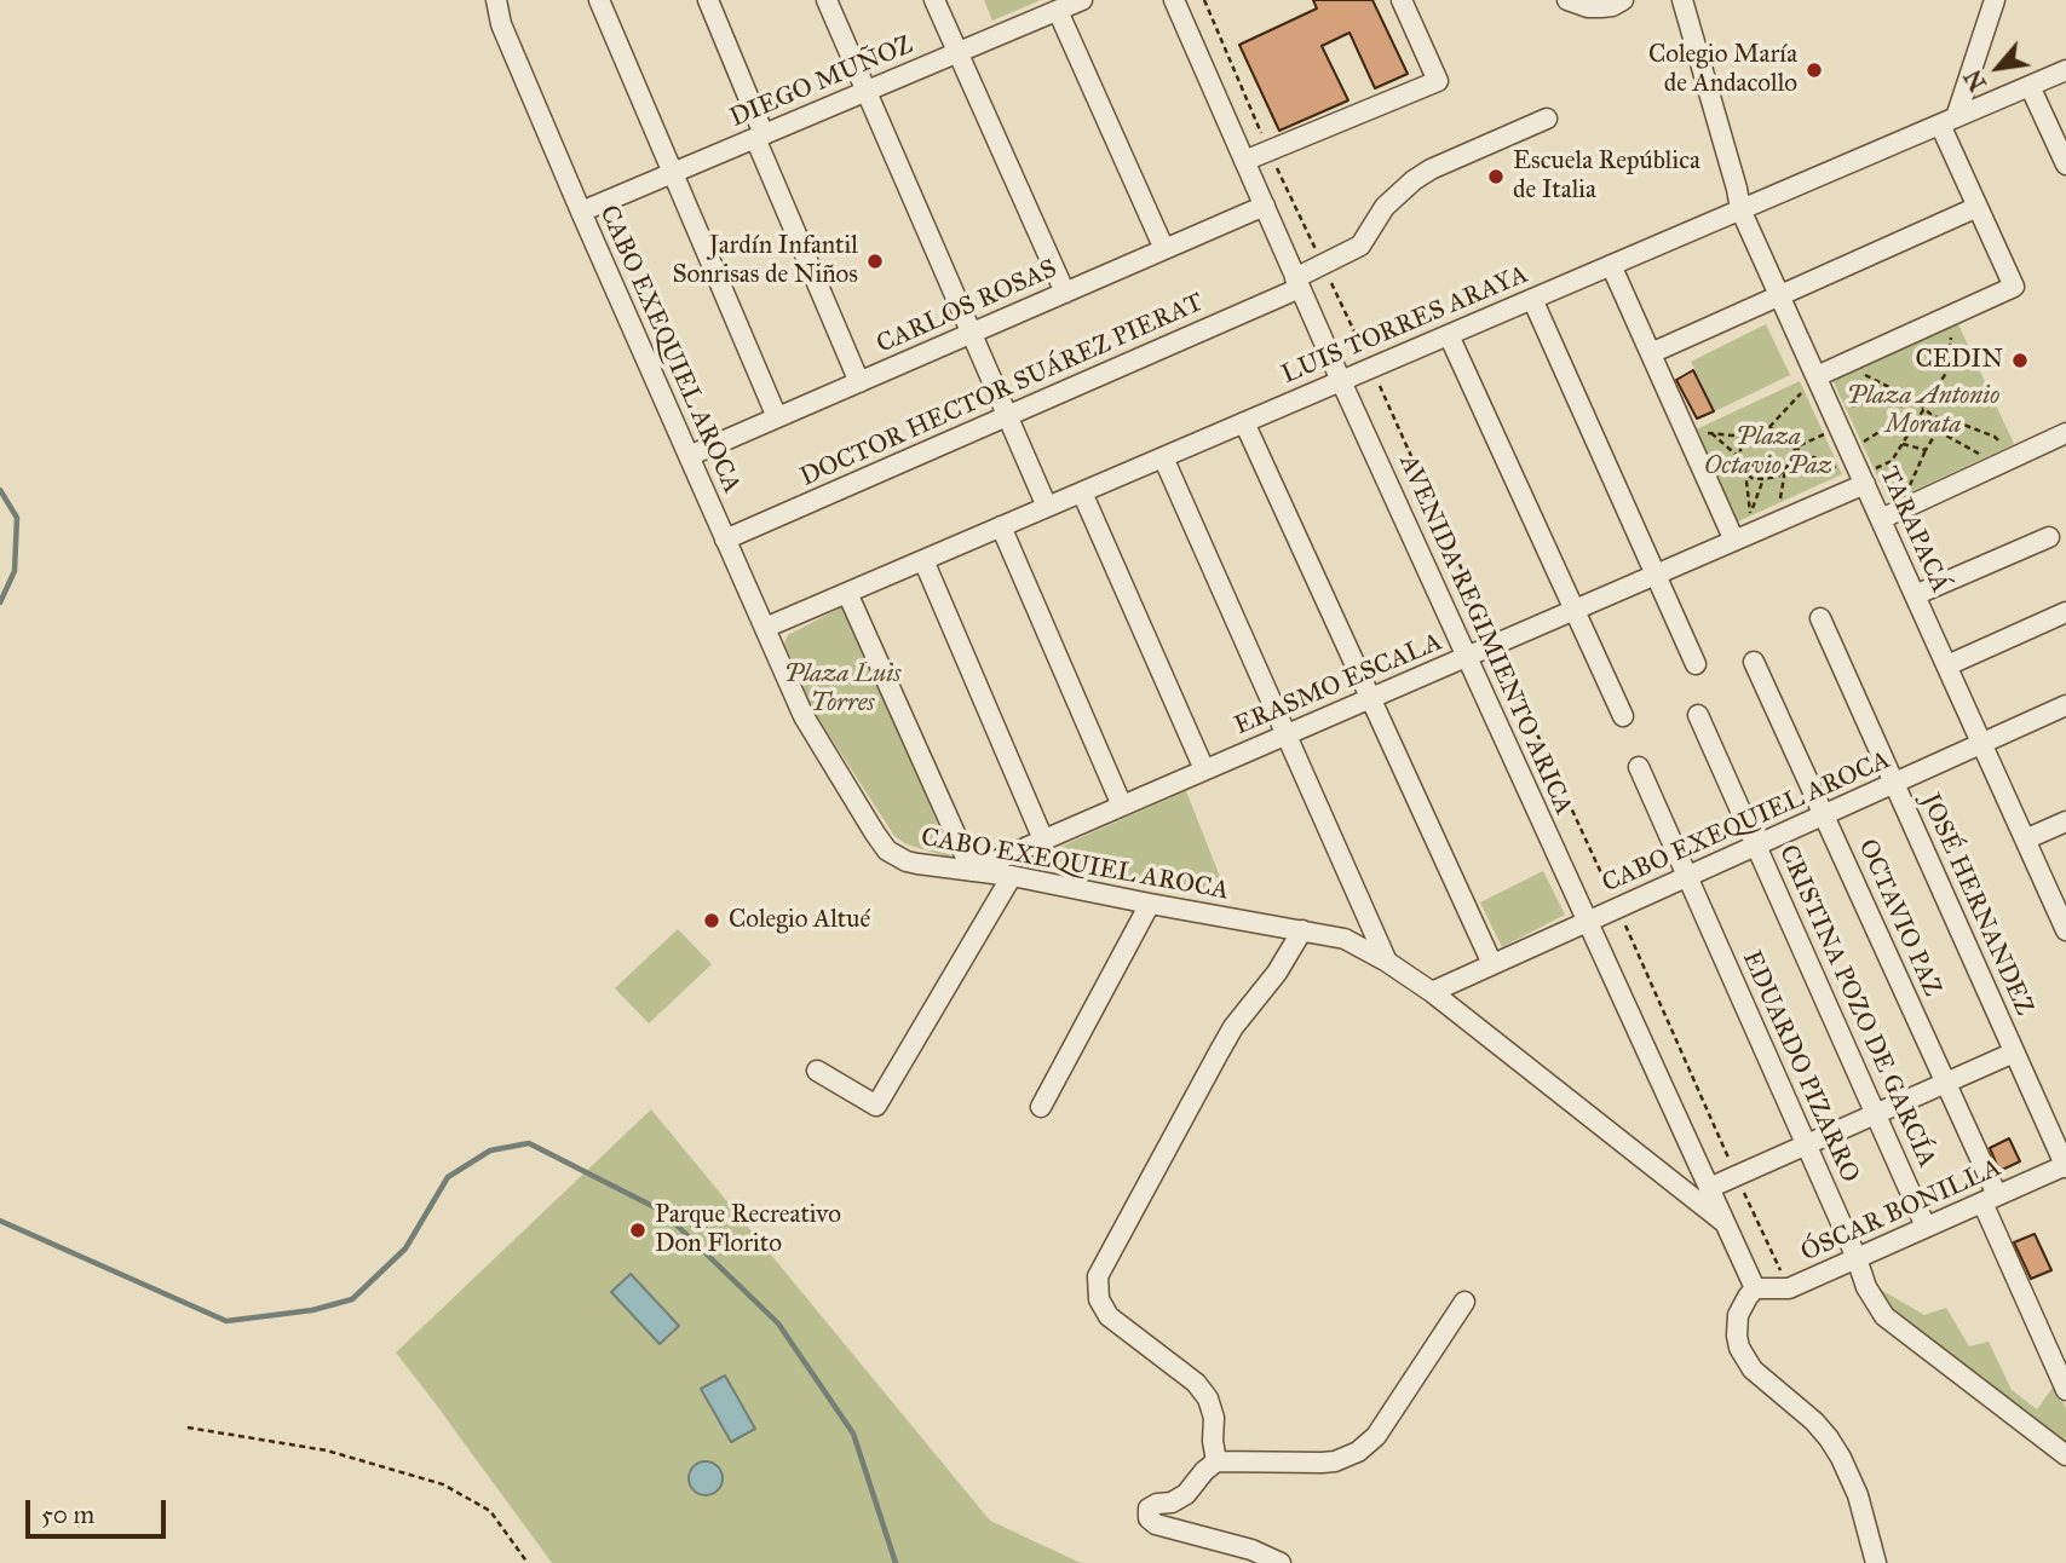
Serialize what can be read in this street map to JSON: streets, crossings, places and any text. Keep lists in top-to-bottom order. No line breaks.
{"streets":{"street":["DIEGO MUÑOZ","CARLOS ROSAS","LUIS TORRES ARAYA","CABO EXEQUIEL AROCA","DOCTOR HECTOR SUÁREZ PIERAT","TARAPACÁ","AVENIDA REGIMIENTO ARICA","ERASMO ESCALA","JOSÉ HERNANDEZ","OCTAVIO PAZ","CRISTINA POZO DE GARCÍA","EDUARDO PIZARRO","ÓSCAR BONILLA"]},"crossings":[["DIEGO MUÑOZ","CABO EXEQUIEL AROCA"],["CARLOS ROSAS","CABO EXEQUIEL AROCA"],["CARLOS ROSAS","AVENIDA REGIMIENTO ARICA"],["LUIS TORRES ARAYA","CABO EXEQUIEL AROCA"],["LUIS TORRES ARAYA","TARAPACÁ"],["LUIS TORRES ARAYA","AVENIDA REGIMIENTO ARICA"],["CABO EXEQUIEL AROCA","DOCTOR HECTOR SUÁREZ PIERAT"],["CABO EXEQUIEL AROCA","TARAPACÁ"],["CABO EXEQUIEL AROCA","AVENIDA REGIMIENTO ARICA"],["CABO EXEQUIEL AROCA","ERASMO ESCALA"],["CABO EXEQUIEL AROCA","JOSÉ HERNANDEZ"],["CABO EXEQUIEL AROCA","OCTAVIO PAZ"],["CABO EXEQUIEL AROCA","CRISTINA POZO DE GARCÍA"],["CABO EXEQUIEL AROCA","EDUARDO PIZARRO"],["DOCTOR HECTOR SUÁREZ PIERAT","AVENIDA REGIMIENTO ARICA"],["TARAPACÁ","ERASMO ESCALA"],["AVENIDA REGIMIENTO ARICA","ERASMO ESCALA"],["AVENIDA REGIMIENTO ARICA","ÓSCAR BONILLA"],["JOSÉ HERNANDEZ","ÓSCAR BONILLA"],["OCTAVIO PAZ","ÓSCAR BONILLA"],["CRISTINA POZO DE GARCÍA","ÓSCAR BONILLA"],["EDUARDO PIZARRO","ÓSCAR BONILLA"]],"parks":["Plaza Antonio Morata","Plaza Octavio Paz","Plaza Luis Torres"],"places":["Colegio María de Andacollo","Escuela República de Italia","Jardín Infantil Sonrisas de Niños","CEDIN","Colegio Altué","Parque Recreativo Don Florito"],"scale_bar":"50 m","north":"bottom left"}
